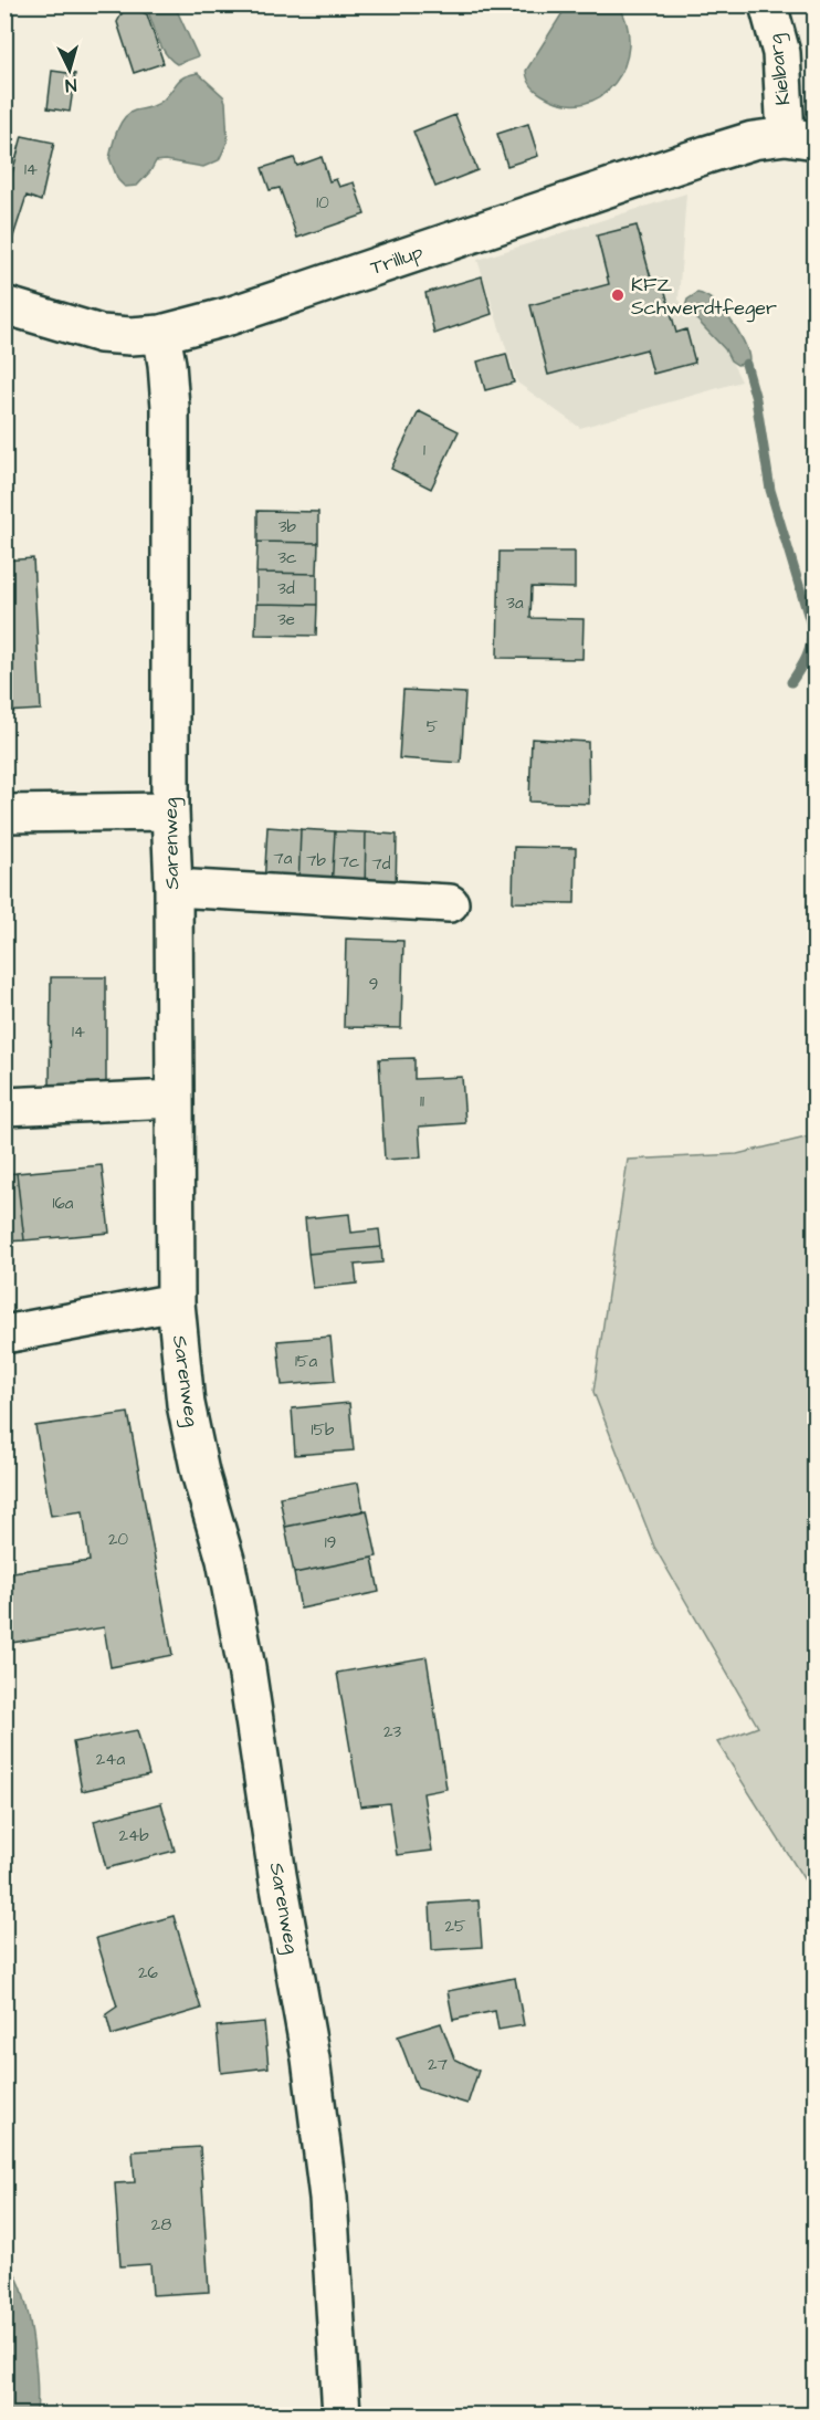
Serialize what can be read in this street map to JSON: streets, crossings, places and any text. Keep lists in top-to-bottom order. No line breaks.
{"streets":{"street":["Kielbarg","Trillup","Sarenweg"]},"crossings":[["Kielbarg","Trillup"],["Trillup","Sarenweg"]],"places":["KFZ Schwerdtfeger"],"house_numbers":["14","10","1","3b","3c","3d","3a","3e","5","7a","7b","7c","7d","9","14","11","16a","15a","15b","20","19","23","24a","24b","25","26","27","28"],"north":"bottom"}
